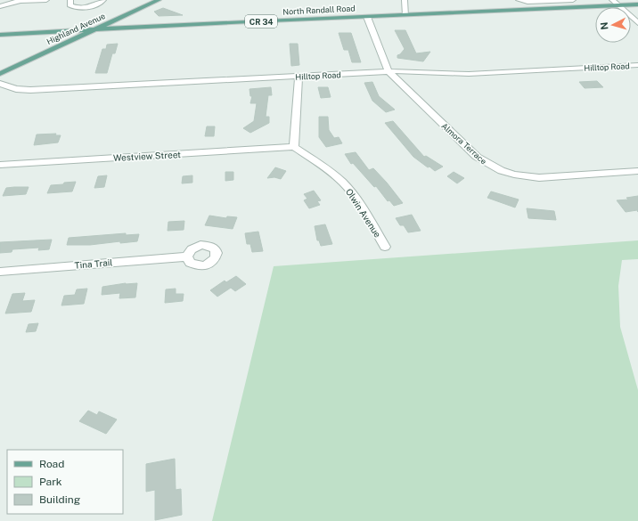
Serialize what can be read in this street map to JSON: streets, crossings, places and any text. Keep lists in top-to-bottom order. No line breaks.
{"streets":{"main road":["North Randall Road","CR 34","Highland Avenue"],"street":["Hilltop Road","Almora Terrace","Westview Street","Olwin Avenue","Tina Trail"]},"crossings":[["North Randall Road","Highland Avenue"],["North Randall Road","Almora Terrace"],["Hilltop Road","Almora Terrace"],["Westview Street","Olwin Avenue"]],"legend":["Road","Park","Building"],"north":"left"}
